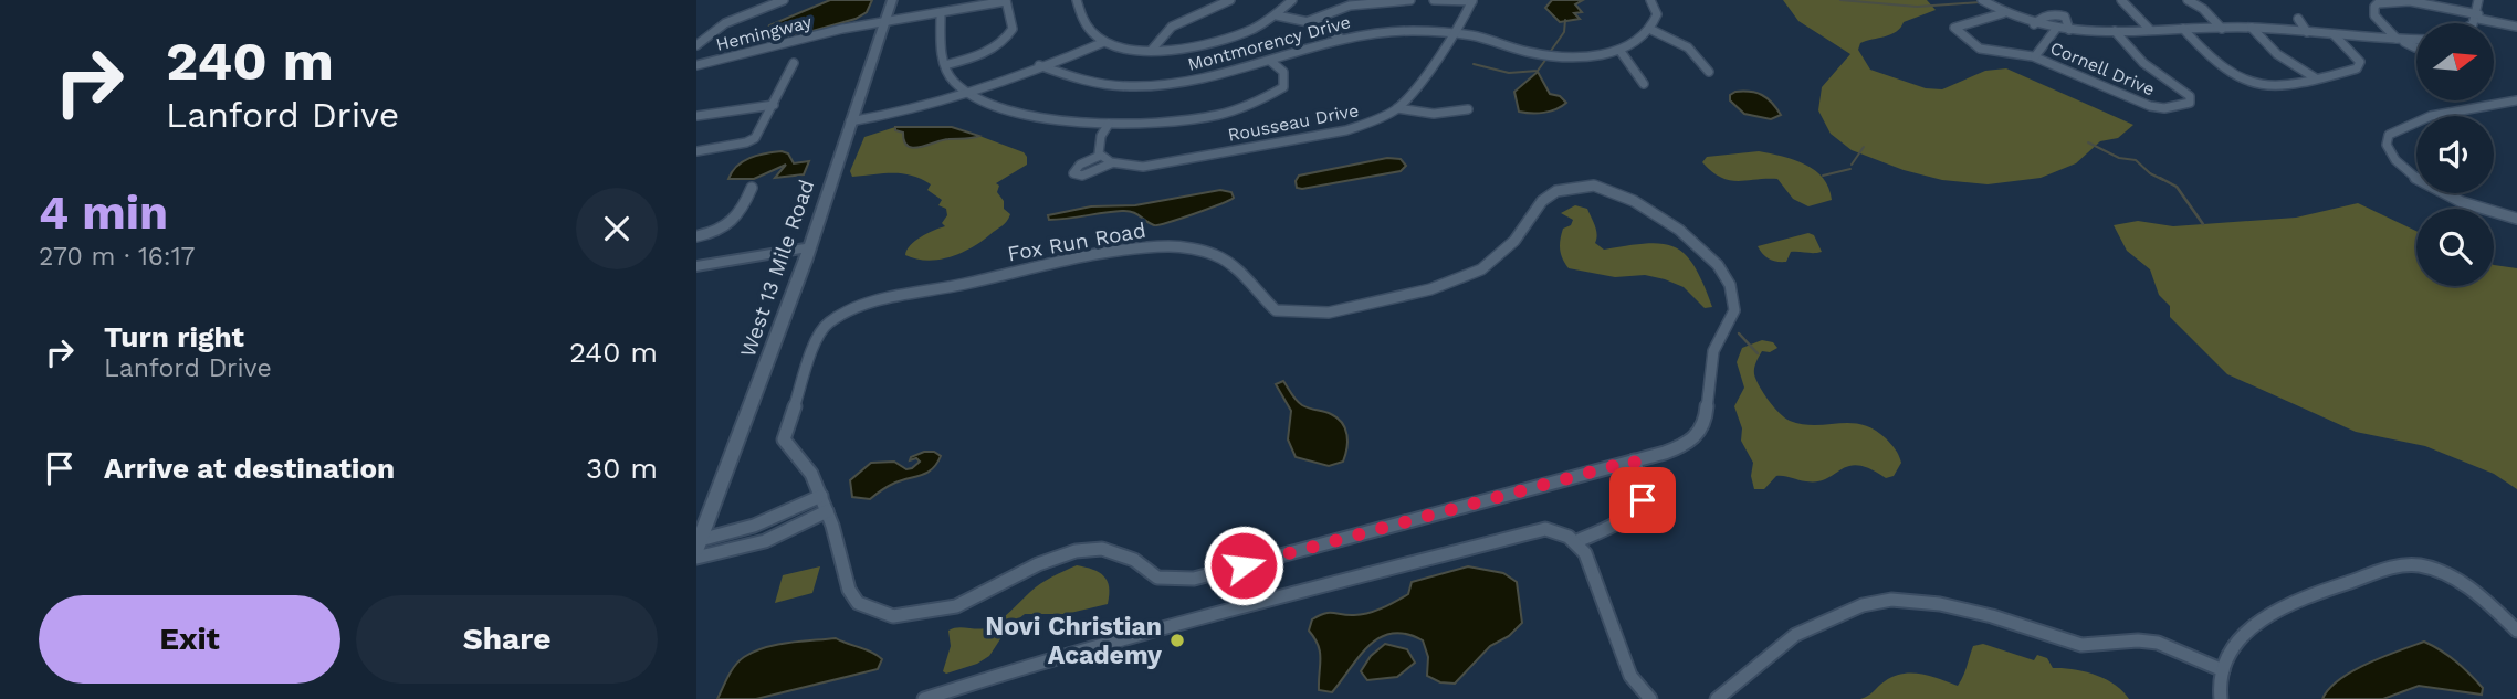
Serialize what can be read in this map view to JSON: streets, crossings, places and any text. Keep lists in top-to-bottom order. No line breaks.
{"streets":{"street":["Hemingway","Montmorency Drive","Cornell Drive","Rousseau Drive","Fox Run Road","West 13 Mile Road"]},"crossings":[["Hemingway","West 13 Mile Road"],["Montmorency Drive","Rousseau Drive"]],"places":["Novi Christian Academy"],"north":"right","page":{"turn":["240 m","Lanford Drive"],"heading":["4 min","270 m · 16:17"],"list":[{"name":"Turn right","note":"Lanford Drive","value":"240 m"},{"name":"Arrive at destination","value":"30 m"}],"buttons":["Exit","Share"]}}
